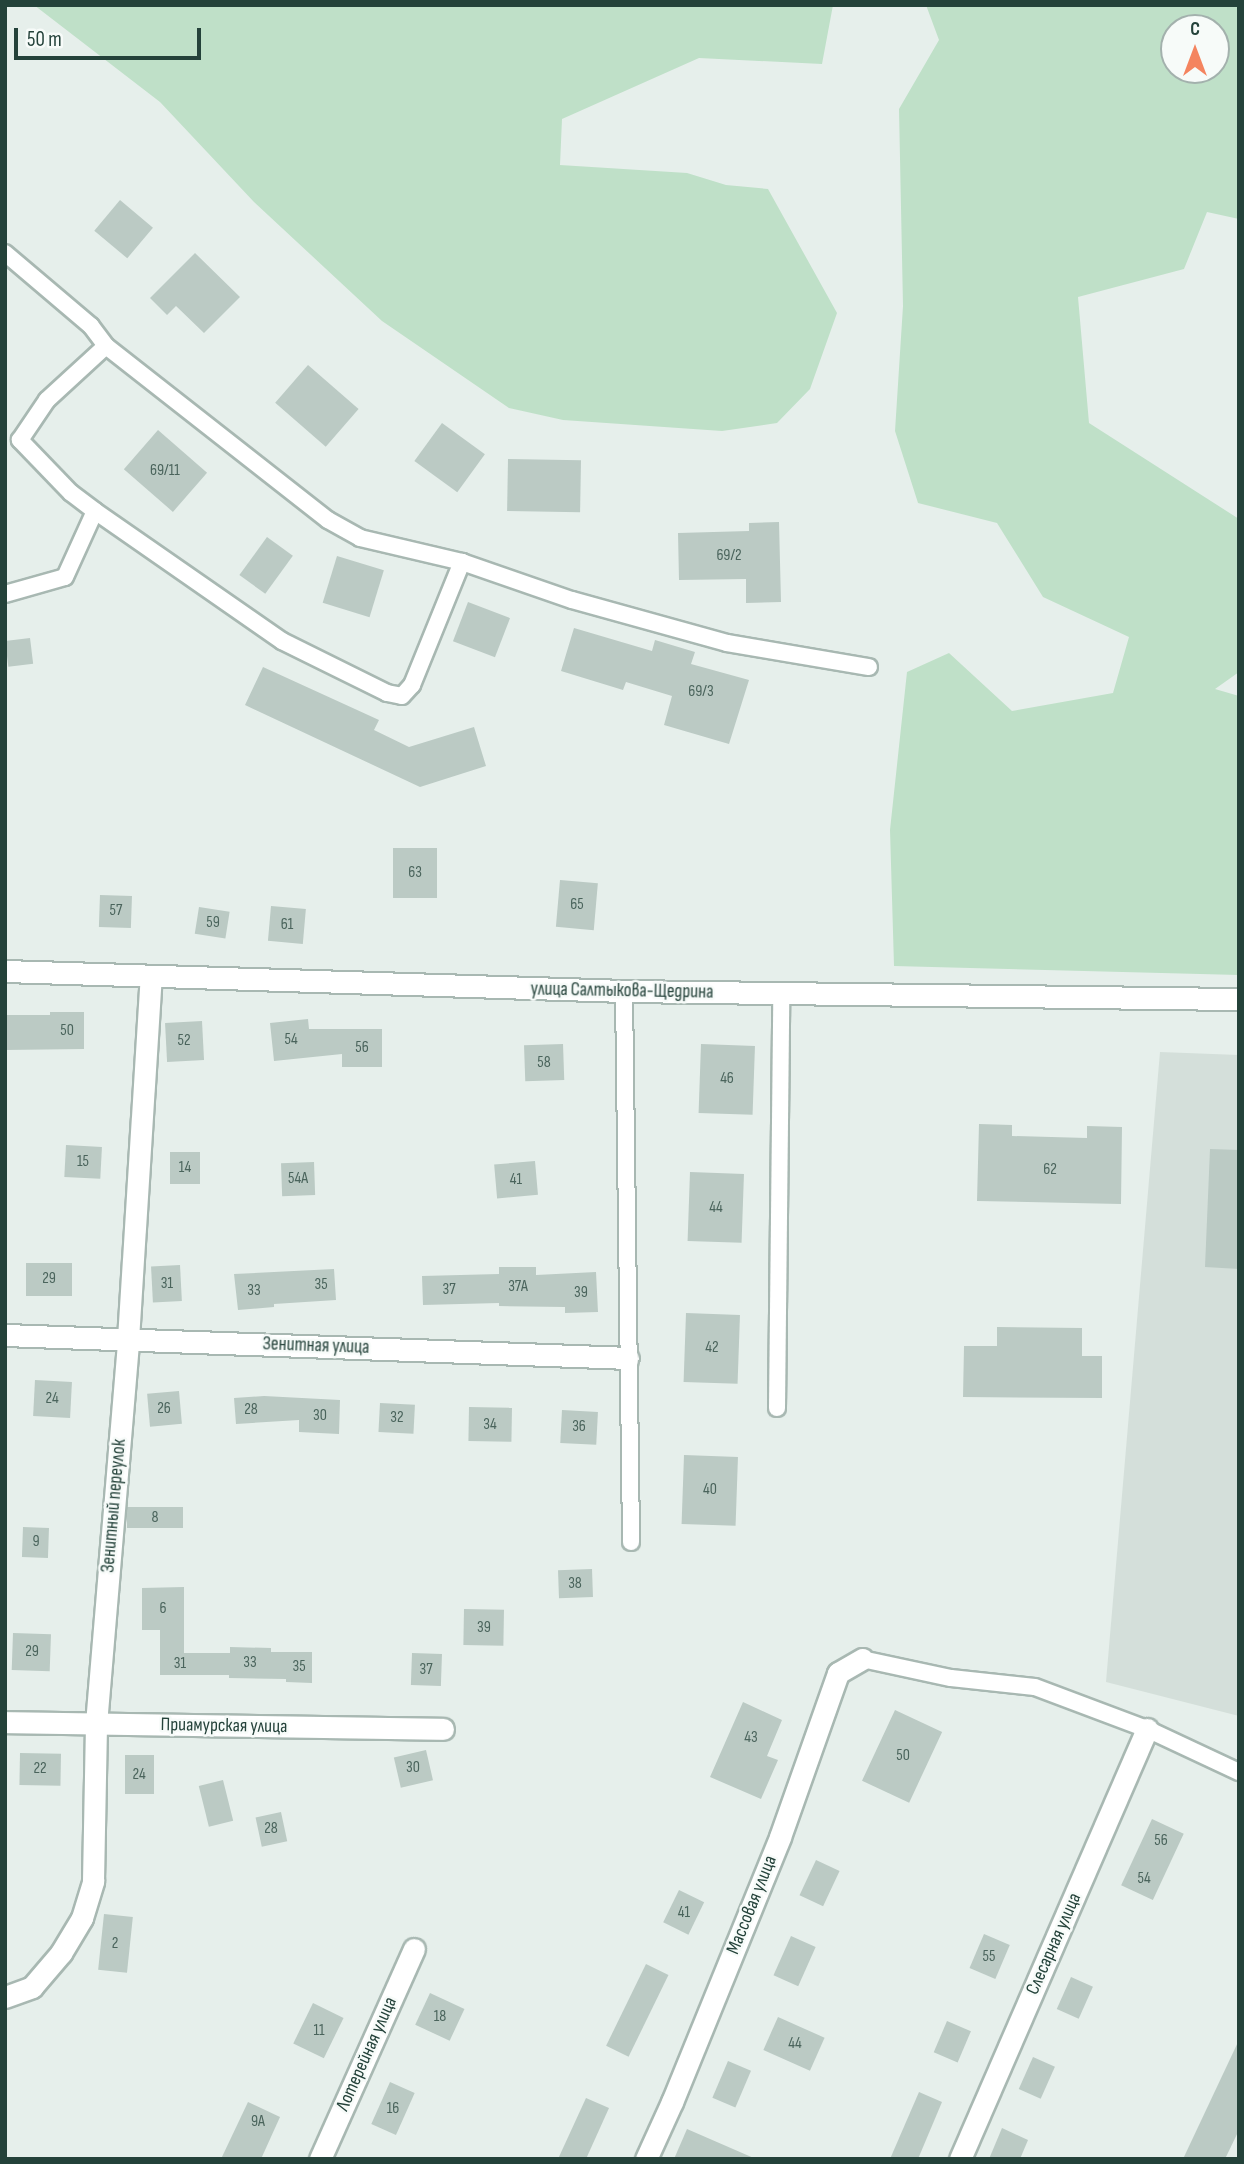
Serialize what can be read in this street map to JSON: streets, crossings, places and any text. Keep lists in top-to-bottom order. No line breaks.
{"streets":{"street":["улица Салтыкова-Щедрина","Зенитная улица","Зенитный переулок","Приамурская улица","Массовая улица","Слесарная улица","Лотерейная улица"]},"crossings":[["улица Салтыкова-Щедрина","Зенитный переулок"],["Зенитная улица","Зенитный переулок"],["Зенитный переулок","Приамурская улица"]],"house_numbers":["69/11","69/2","69/3","63","65","57","59","61","50","54","52","56","58","46","15","14","62","54А","41","44","29","31","35","37А","37","33","39","42","24","26","28","30","32","34","36","40","8","9","38","6","39","29","33","31","35","37","43","50","30","22","24","28","56","54","41","2","55","18","11","44","16","9А"],"scale_bar":"50 m","north":"top"}
